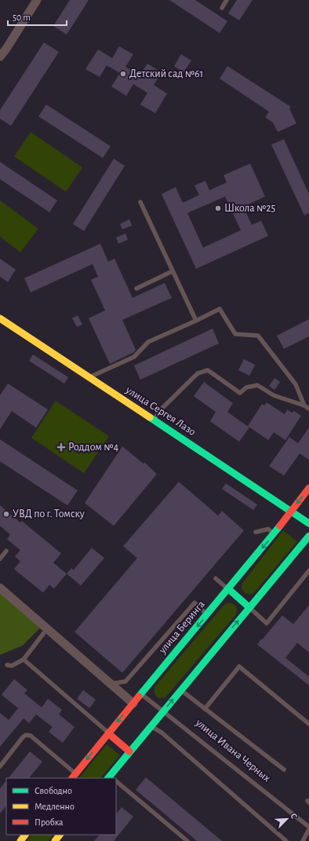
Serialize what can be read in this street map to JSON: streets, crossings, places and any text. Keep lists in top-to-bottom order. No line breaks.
{"streets":{"street":["улица Сергея Лазо","улица Беринга"],"lane":["улица Ивана Черных"]},"crossings":[["улица Сергея Лазо","улица Беринга"],["улица Беринга","улица Ивана Черных"]],"places":{"other":["Детский сад №61","Школа №25","УВД по г. Томску"],"health":["Роддом №4"]},"legend":["Свободно","Медленно","Пробка"],"scale_bar":"50 m","north":"top right"}
